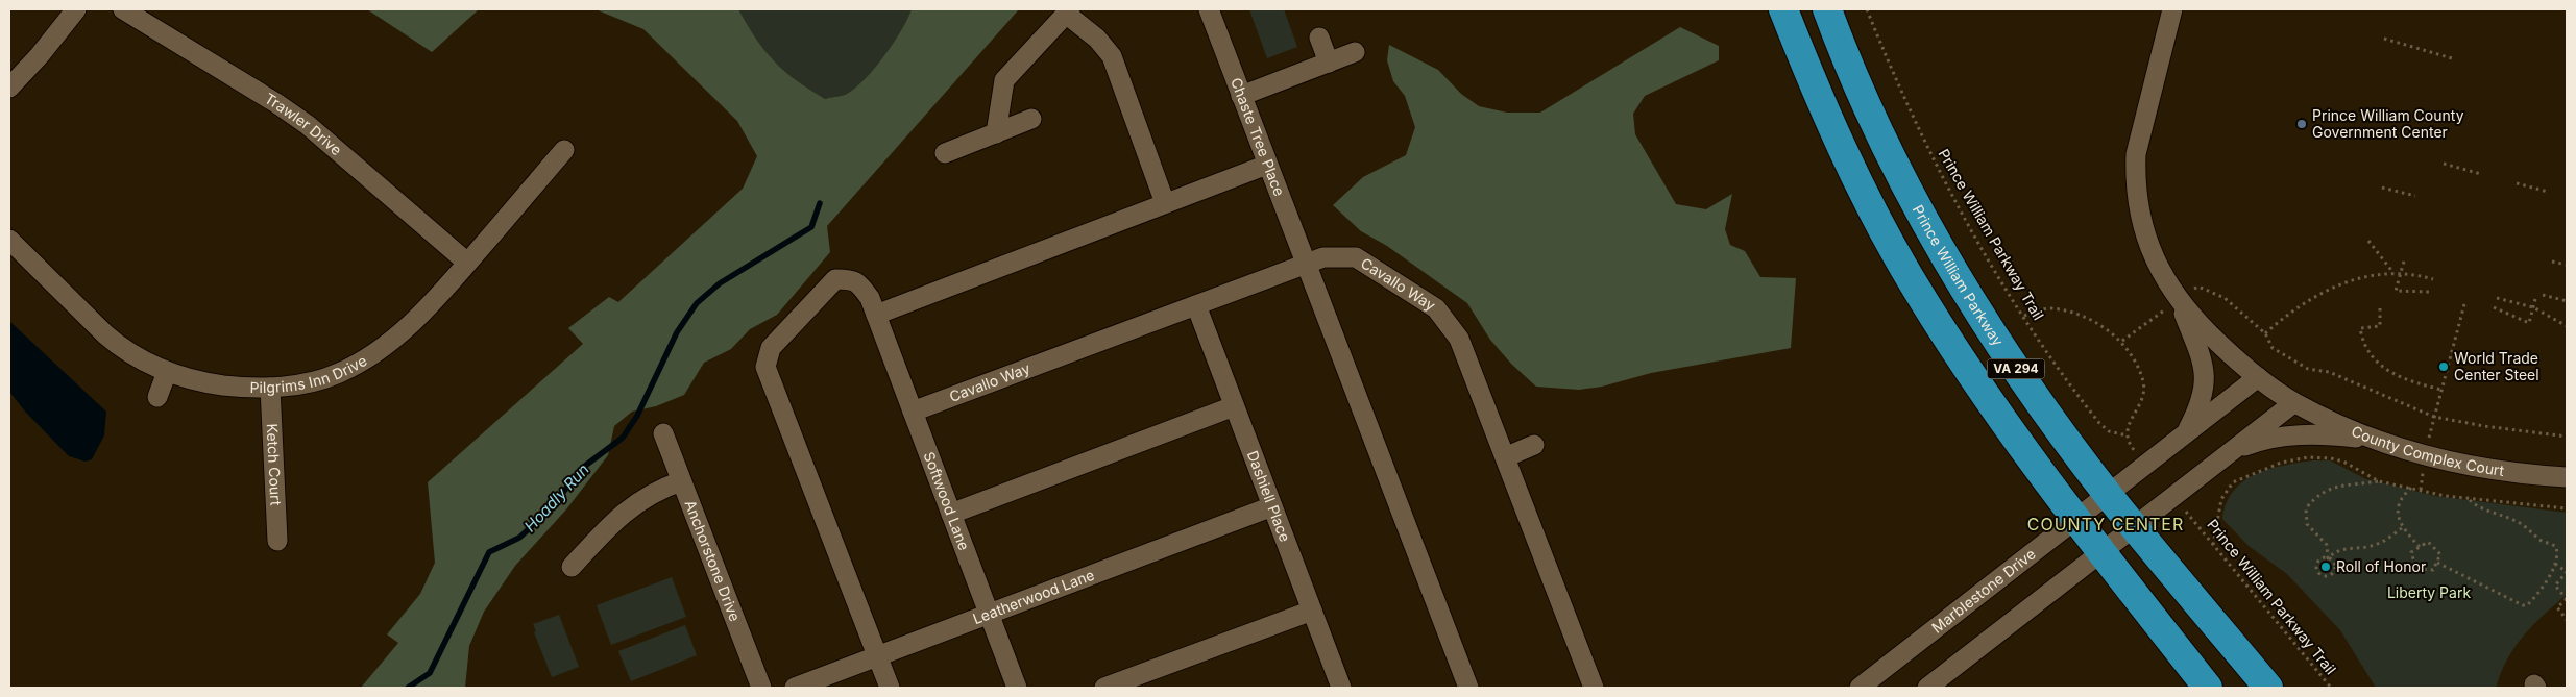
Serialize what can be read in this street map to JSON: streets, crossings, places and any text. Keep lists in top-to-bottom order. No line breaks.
{"streets":{"highway":["Prince William Parkway","VA 294"],"street":["Trawler Drive","Chaste Tree Place","Cavallo Way","Pilgrims Inn Drive","County Complex Court","Ketch Court","Dashiell Place","Softwood Lane","Anchorstone Drive","Marblestone Drive","Leatherwood Lane"],"path":["Prince William Parkway Trail"]},"crossings":[["Trawler Drive","Pilgrims Inn Drive"],["Chaste Tree Place","Cavallo Way"],["Prince William Parkway","Marblestone Drive"],["Cavallo Way","Dashiell Place"],["Cavallo Way","Softwood Lane"],["VA 294","Marblestone Drive"],["Pilgrims Inn Drive","Ketch Court"],["Dashiell Place","Leatherwood Lane"],["Softwood Lane","Leatherwood Lane"]],"districts":["COUNTY CENTER"],"water":["Hoadly Run"],"parks":["Liberty Park"],"places":["Prince William County Government Center","World Trade Center Steel","Roll of Honor"]}
